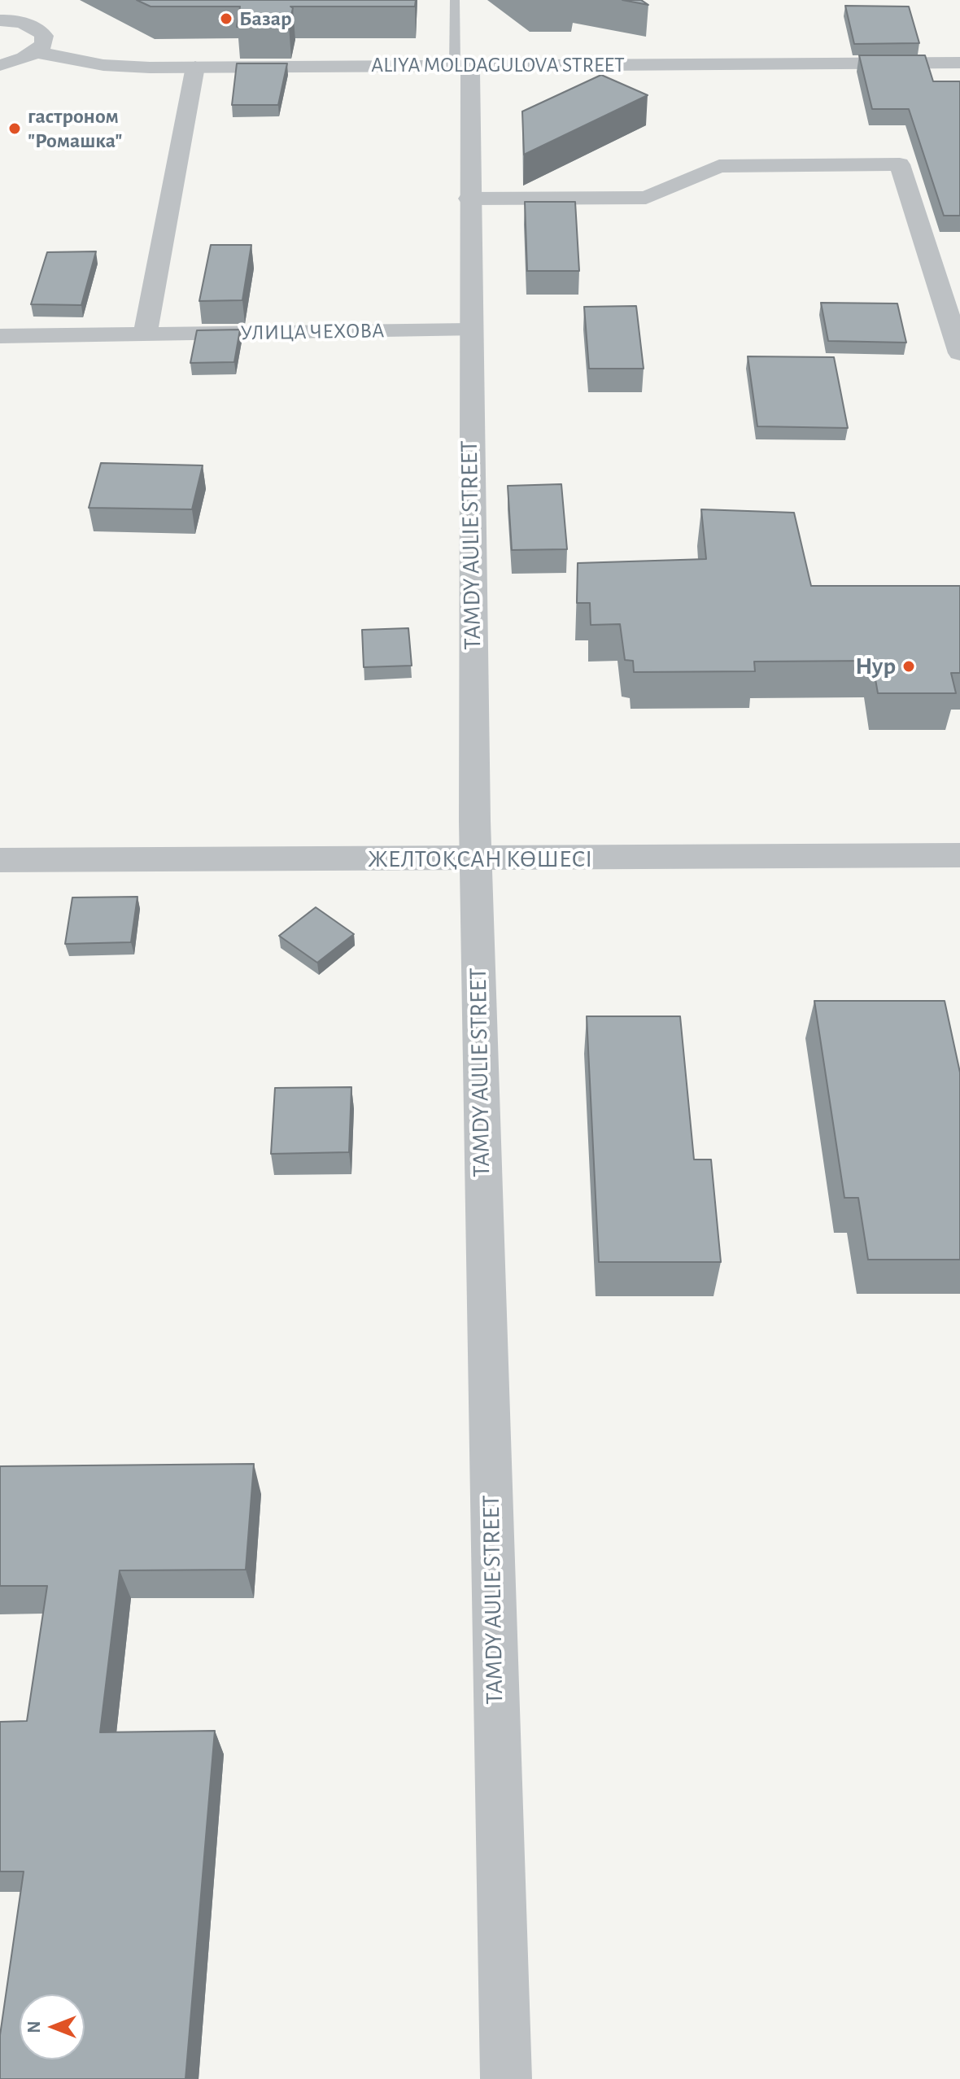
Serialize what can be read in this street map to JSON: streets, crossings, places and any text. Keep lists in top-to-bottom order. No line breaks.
{"streets":{"street":["ALIYA MOLDAGULOVA STREET","УЛИЦА ЧЕХОВА","TAMDY AULIE STREET","ЖЕЛТОҚСАН КӨШЕСІ"]},"crossings":[["ALIYA MOLDAGULOVA STREET","TAMDY AULIE STREET"],["УЛИЦА ЧЕХОВА","TAMDY AULIE STREET"],["TAMDY AULIE STREET","ЖЕЛТОҚСАН КӨШЕСІ"]],"places":["Базар","гастроном \"Ромашка\"","Нур"],"north":"left"}
